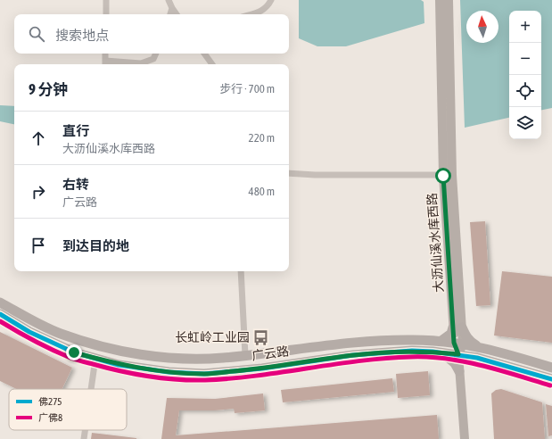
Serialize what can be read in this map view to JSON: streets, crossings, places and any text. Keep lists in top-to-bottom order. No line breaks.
{"streets":{"main road":["广云路"],"street":["大沥仙溪水库西路"]},"crossings":[["大沥仙溪水库西路","广云路"]],"places":{"bus stop":["长虹岭工业园"]},"lines":["transit line 佛275","transit line 广佛8"],"legend":["佛275","广佛8"],"north":"top","page":{"map_buttons":["+","−"],"search":"搜索地点","heading":["9 分钟","步行 · 700 m"],"list":[["直行","大沥仙溪水库西路","220 m"],["右转","广云路","480 m"],"到达目的地"]}}
